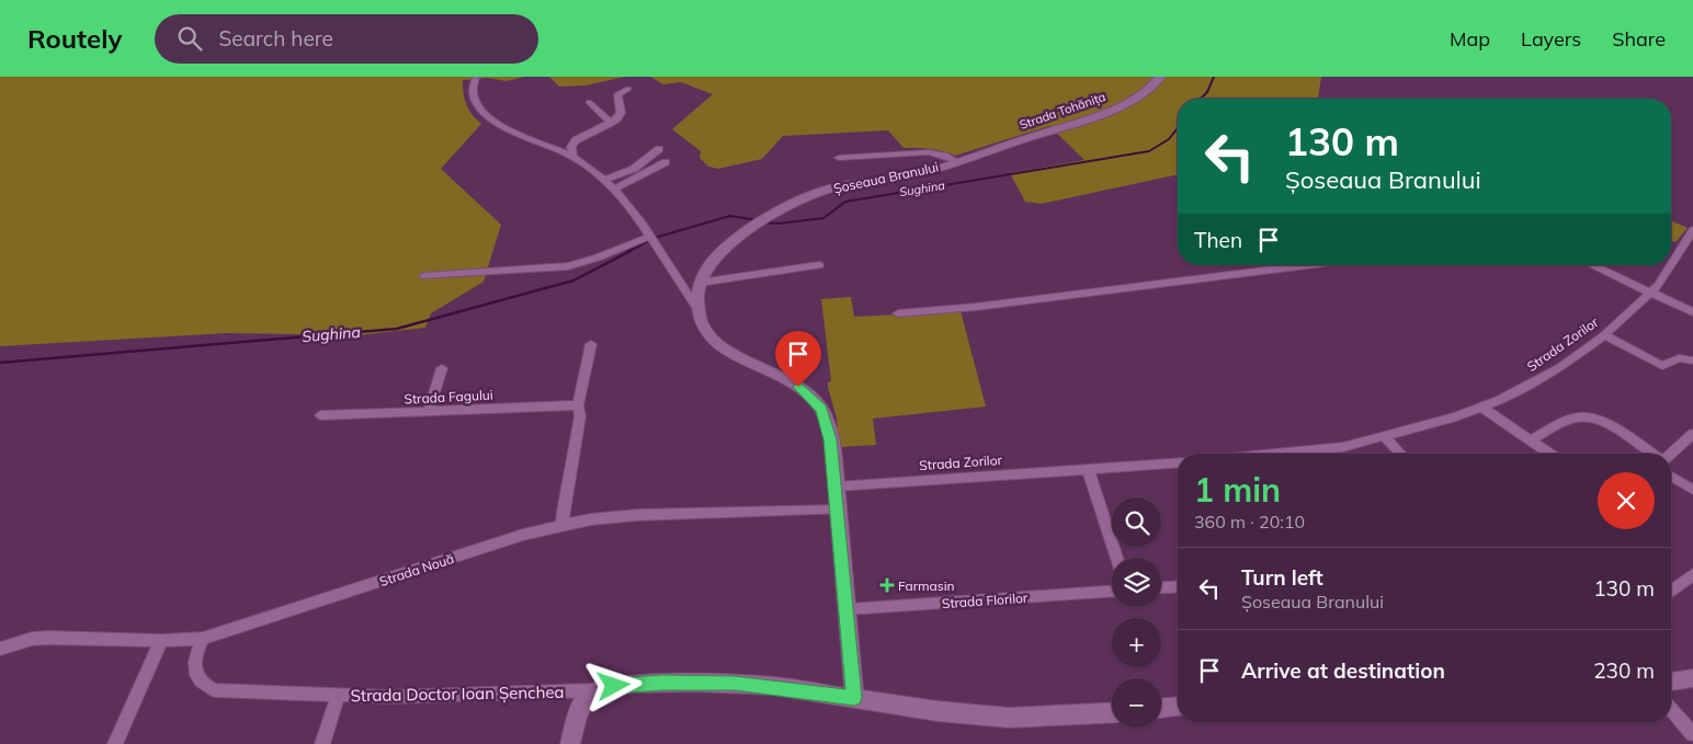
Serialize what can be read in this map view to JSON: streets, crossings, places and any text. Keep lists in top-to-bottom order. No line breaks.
{"streets":{"main road":["Strada Tohănița","Șoseaua Branului","Strada Doctor Ioan Șenchea"],"street":["Strada Zorilor","Strada Fagului","Strada Nouă","Strada Florilor"]},"crossings":[["Strada Tohănița","Șoseaua Branului"],["Șoseaua Branului","Strada Zorilor"],["Șoseaua Branului","Strada Nouă"],["Șoseaua Branului","Strada Florilor"],["Șoseaua Branului","Strada Doctor Ioan Șenchea"],["Strada Nouă","Strada Doctor Ioan Șenchea"]],"water":["Sughina"],"places":{"health":["Farmasin"]},"page":{"header":"Routely","search":"Search here","nav":["Map","Layers","Share"],"turn":["130 m","Șoseaua Branului"],"then":"Then","heading":["1 min","360 m · 20:10"],"map_buttons":["+","−"],"list":[{"name":"Turn left","note":"Șoseaua Branului","value":"130 m"},{"name":"Arrive at destination","value":"230 m"}]}}
